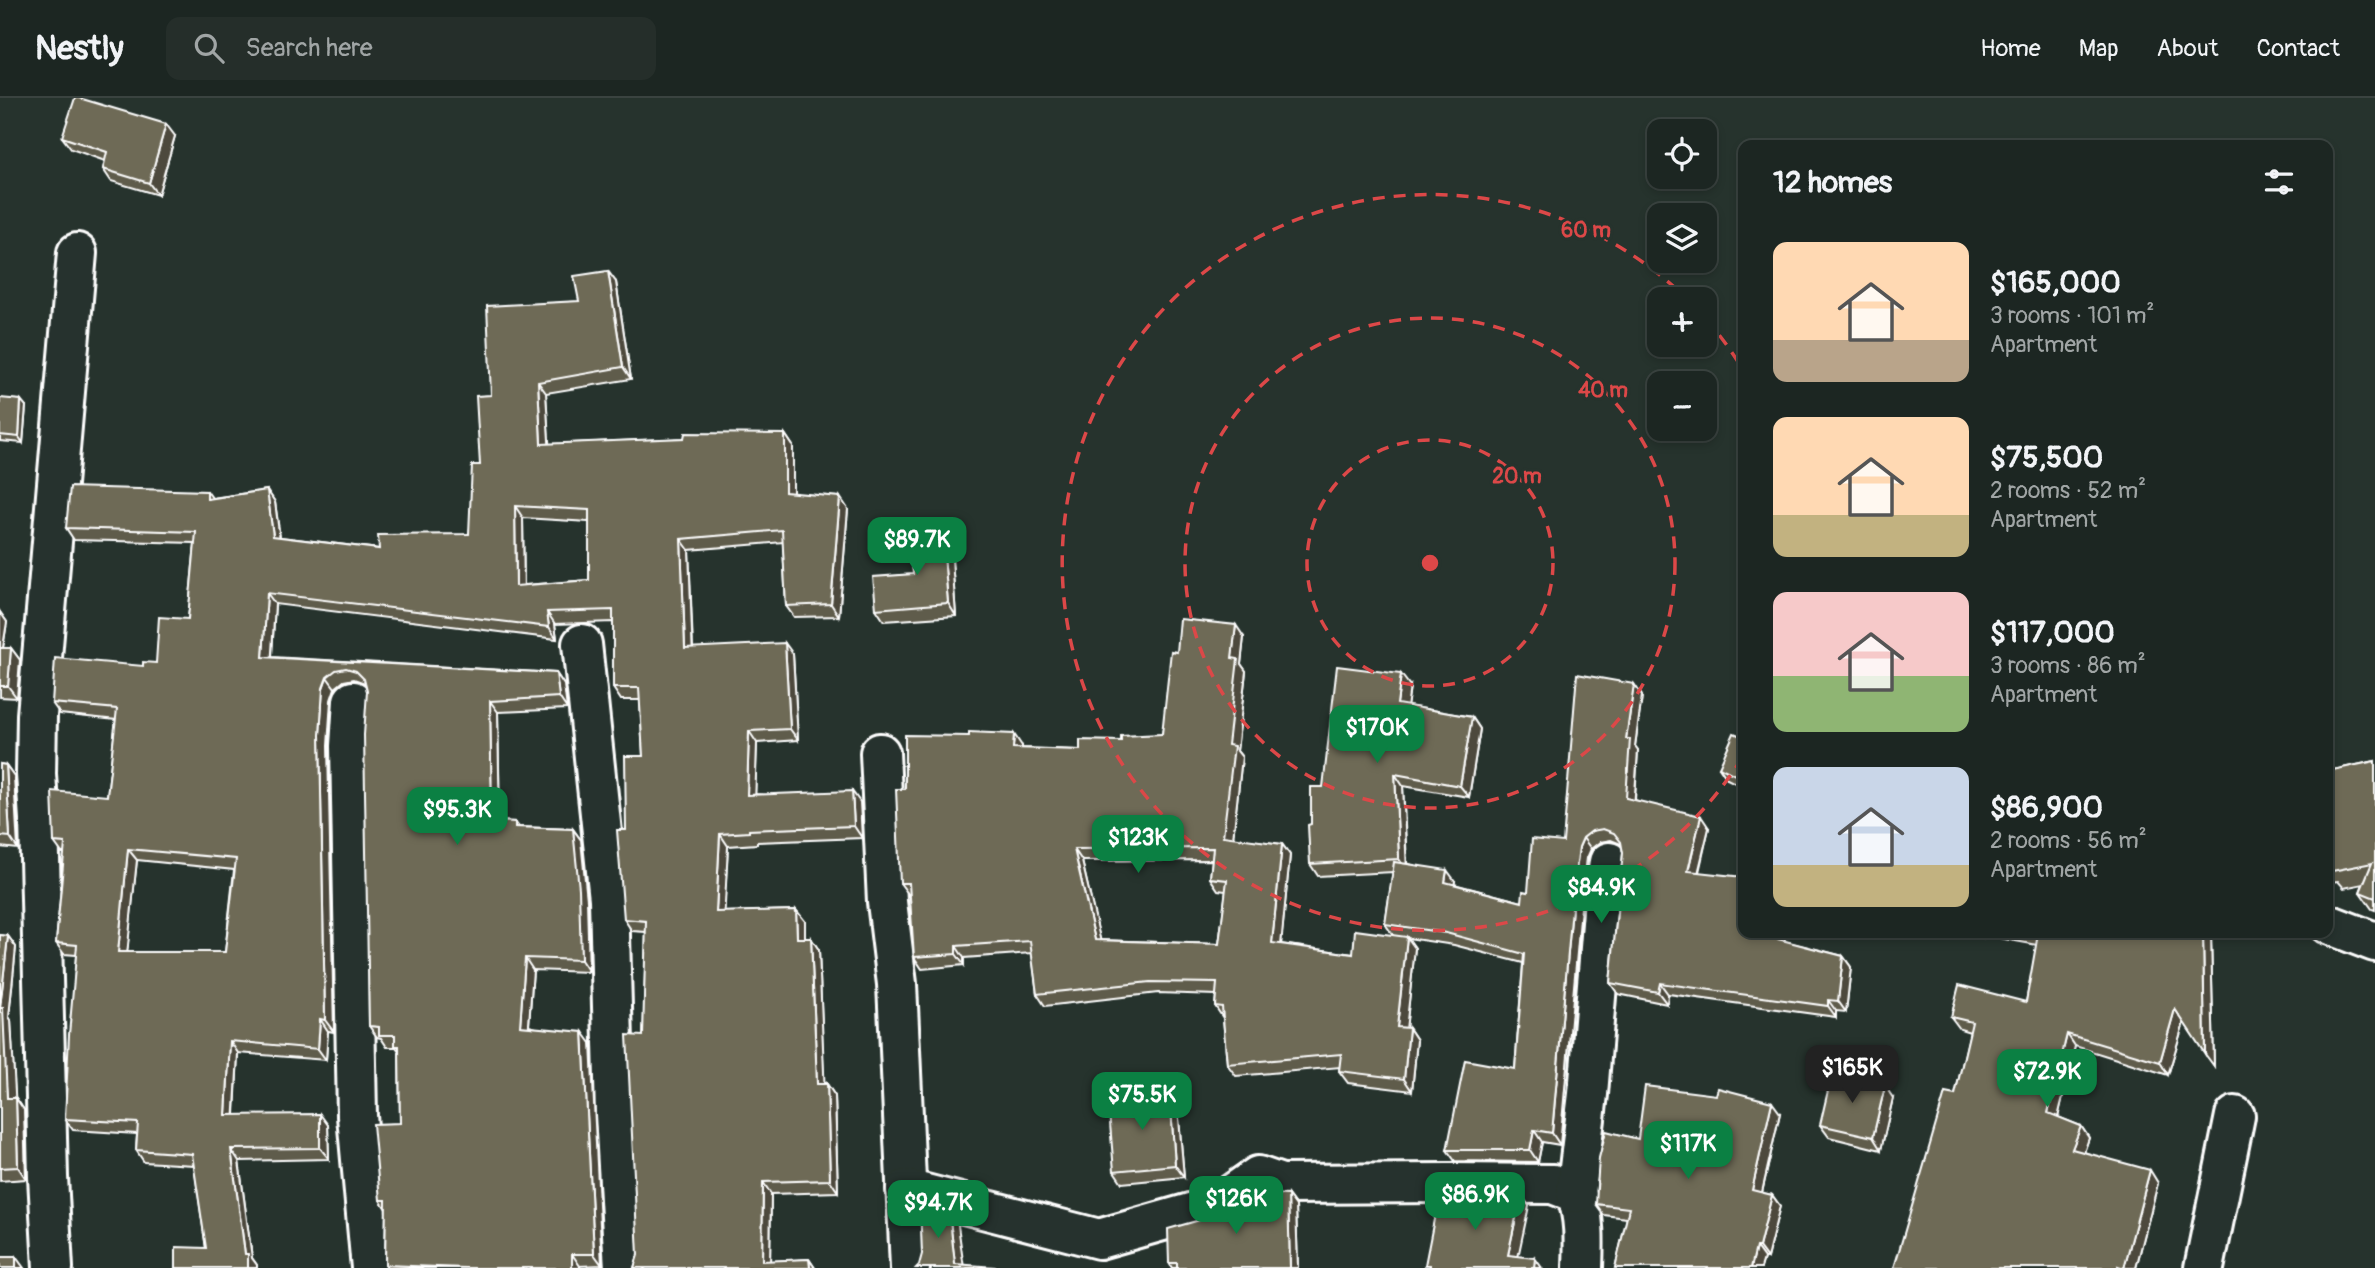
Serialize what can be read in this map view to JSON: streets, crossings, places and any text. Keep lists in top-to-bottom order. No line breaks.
{"page":{"header":"Nestly","search":"Search here","nav":["Home","Map","About","Contact"],"map_buttons":["+","−"],"heading":"12 homes","list":[{"name":"$165,000","note":"3 rooms · 101 m² · Apartment"},{"name":"$75,500","note":"2 rooms · 52 m² · Apartment"},{"name":"$117,000","note":"3 rooms · 86 m² · Apartment"},{"name":"$86,900","note":"2 rooms · 56 m² · Apartment"}],"price":["$89.7K","$170K","$95.3K","$123K","$84.9K","$165K","$72.9K","$75.5K","$117K","$86.9K","$126K","$94.7K"]},"rings":["60 m","40 m","20 m"]}
